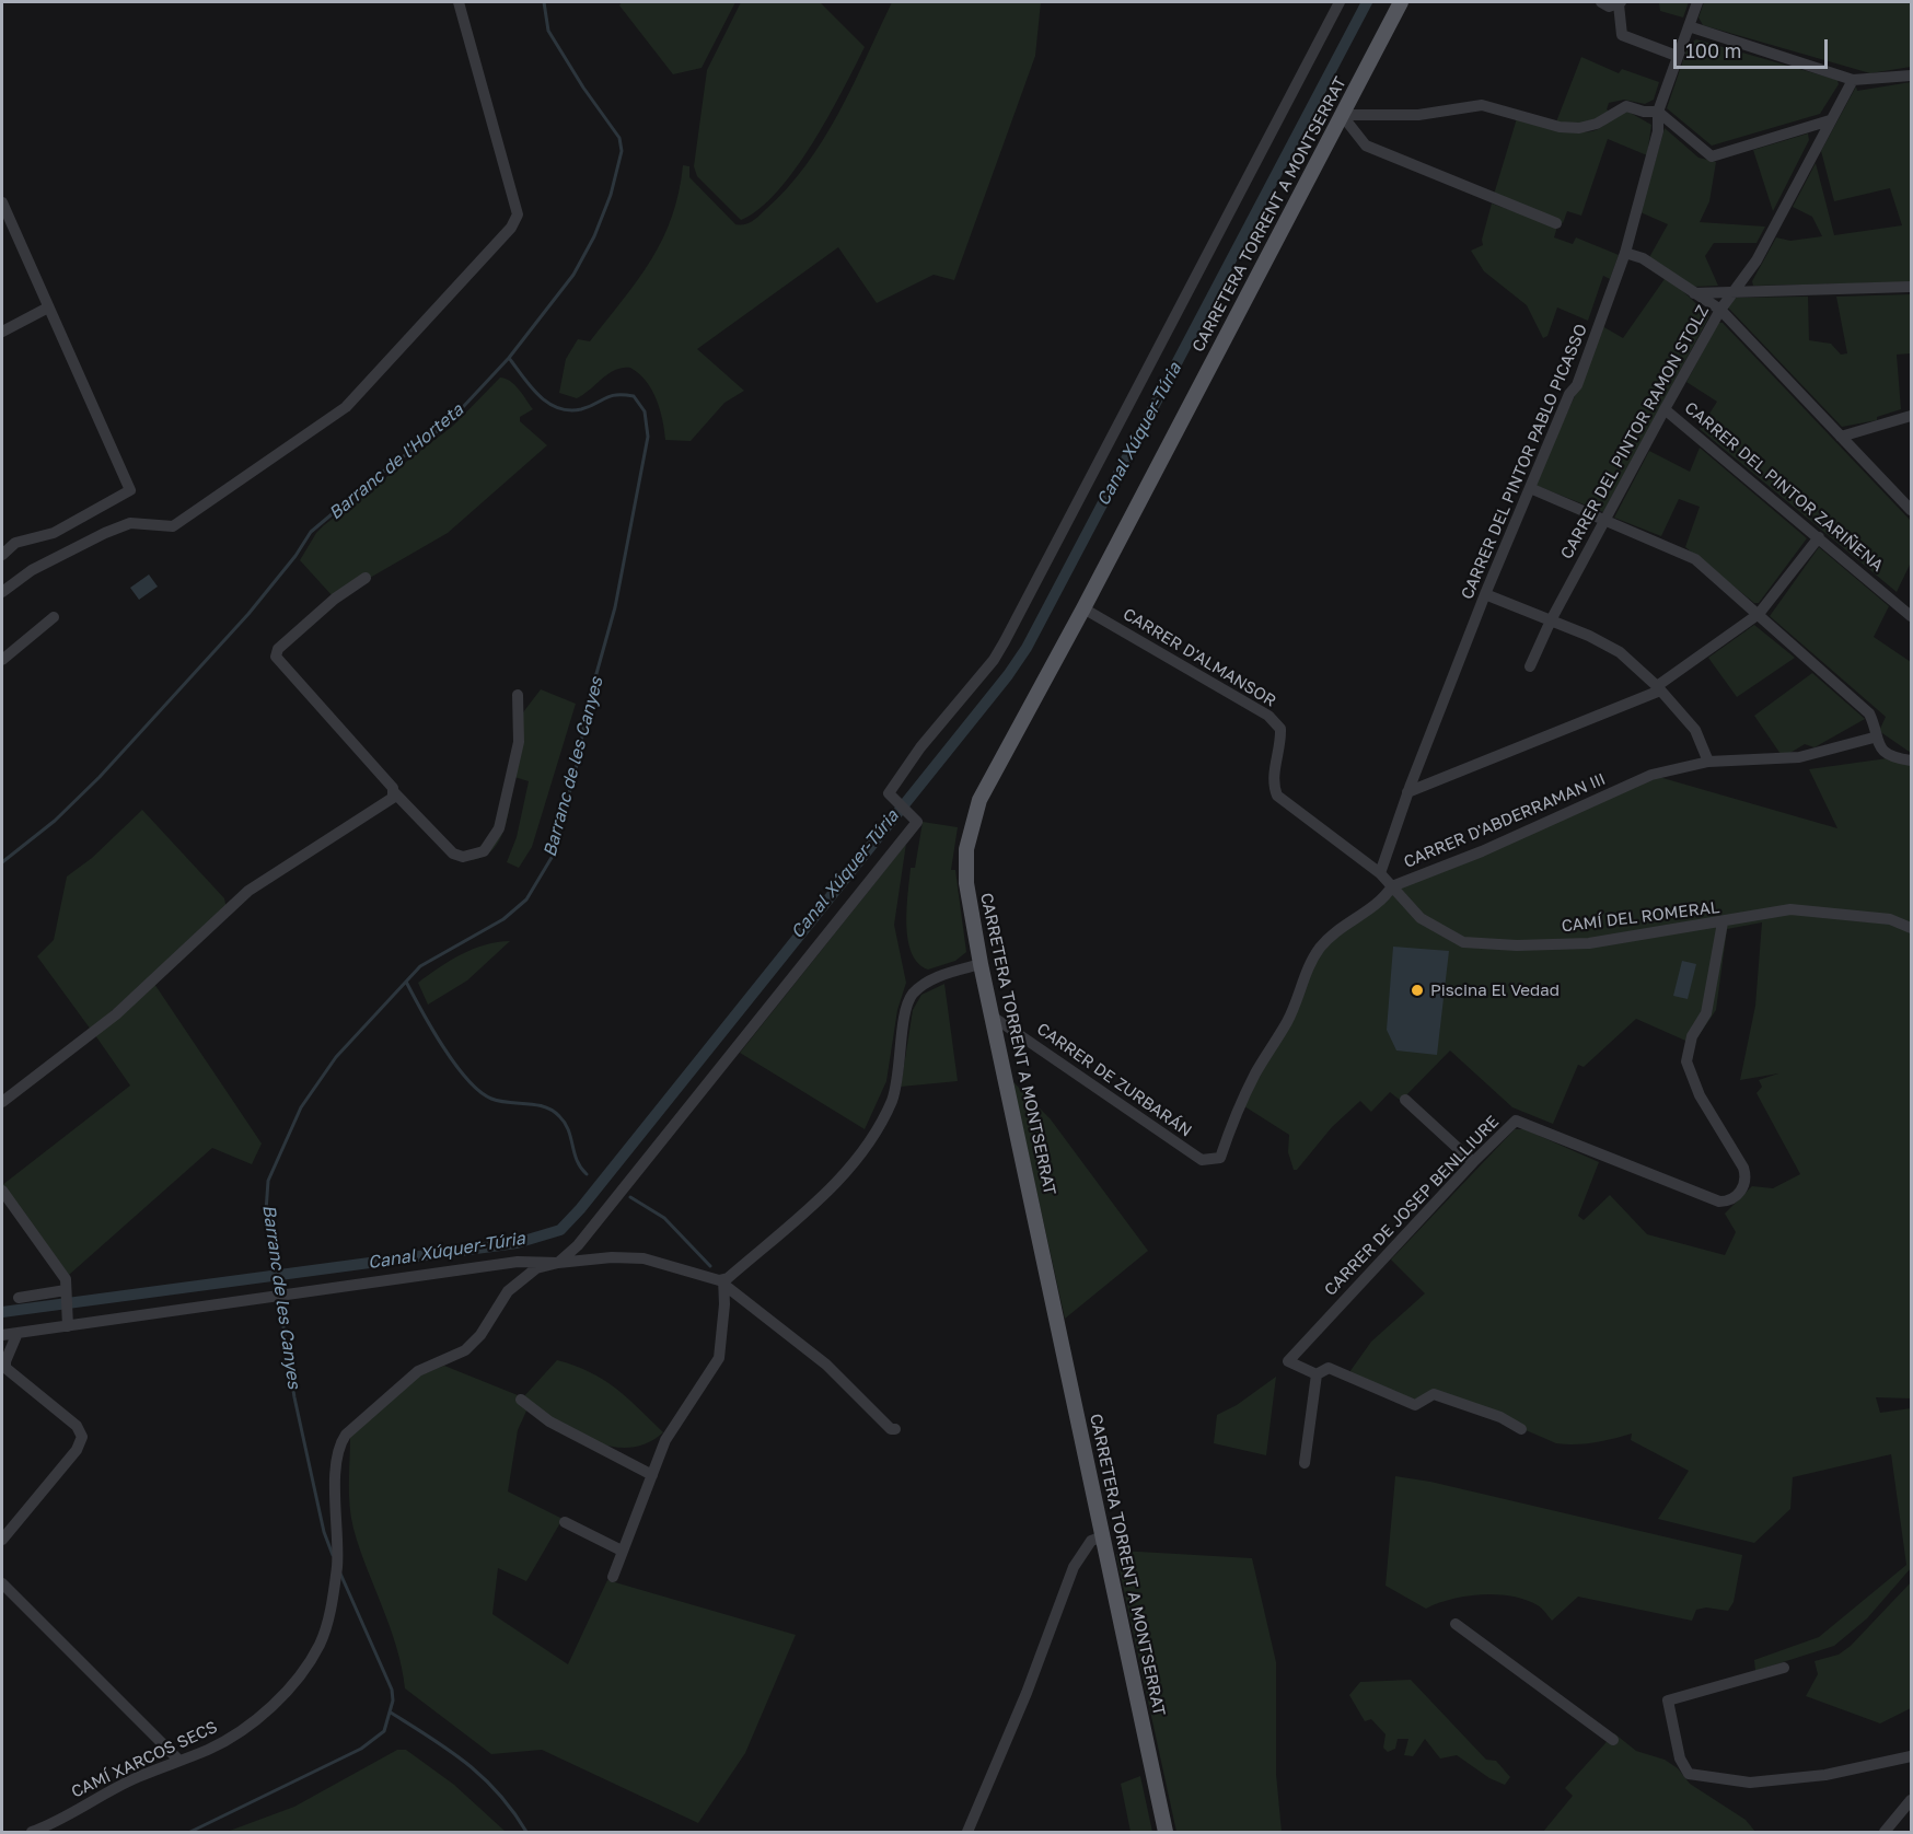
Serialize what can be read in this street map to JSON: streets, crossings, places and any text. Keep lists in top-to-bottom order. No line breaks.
{"streets":{"main road":["CARRETERA TORRENT A MONTSERRAT"],"street":["CARRER DEL PINTOR RAMON STOLZ","CARRER DEL PINTOR PABLO PICASSO","CARRER DEL PINTOR ZARIÑENA","CARRER D'ALMANSOR","CARRER D'ABDERRAMAN III","CAMÍ DEL ROMERAL","CARRER DE ZURBARÁN","CARRER DE JOSEP BENLLIURE","CAMÍ XARCOS SECS"]},"crossings":[["CARRETERA TORRENT A MONTSERRAT","CARRER D'ALMANSOR"],["CARRETERA TORRENT A MONTSERRAT","CARRER DE ZURBARÁN"],["CARRER DEL PINTOR RAMON STOLZ","CARRER DEL PINTOR ZARIÑENA"],["CARRER DEL PINTOR PABLO PICASSO","CARRER D'ALMANSOR"],["CARRER D'ALMANSOR","CARRER D'ABDERRAMAN III"],["CARRER D'ALMANSOR","CAMÍ DEL ROMERAL"],["CARRER D'ABDERRAMAN III","CAMÍ DEL ROMERAL"],["CARRER D'ABDERRAMAN III","CARRER DE ZURBARÁN"],["CAMÍ DEL ROMERAL","CARRER DE JOSEP BENLLIURE"]],"water":["Canal Xúquer-Túria","Barranc de l'Horteta","Barranc de les Canyes"],"places":["Piscina El Vedad"],"scale_bar":"100 m"}
